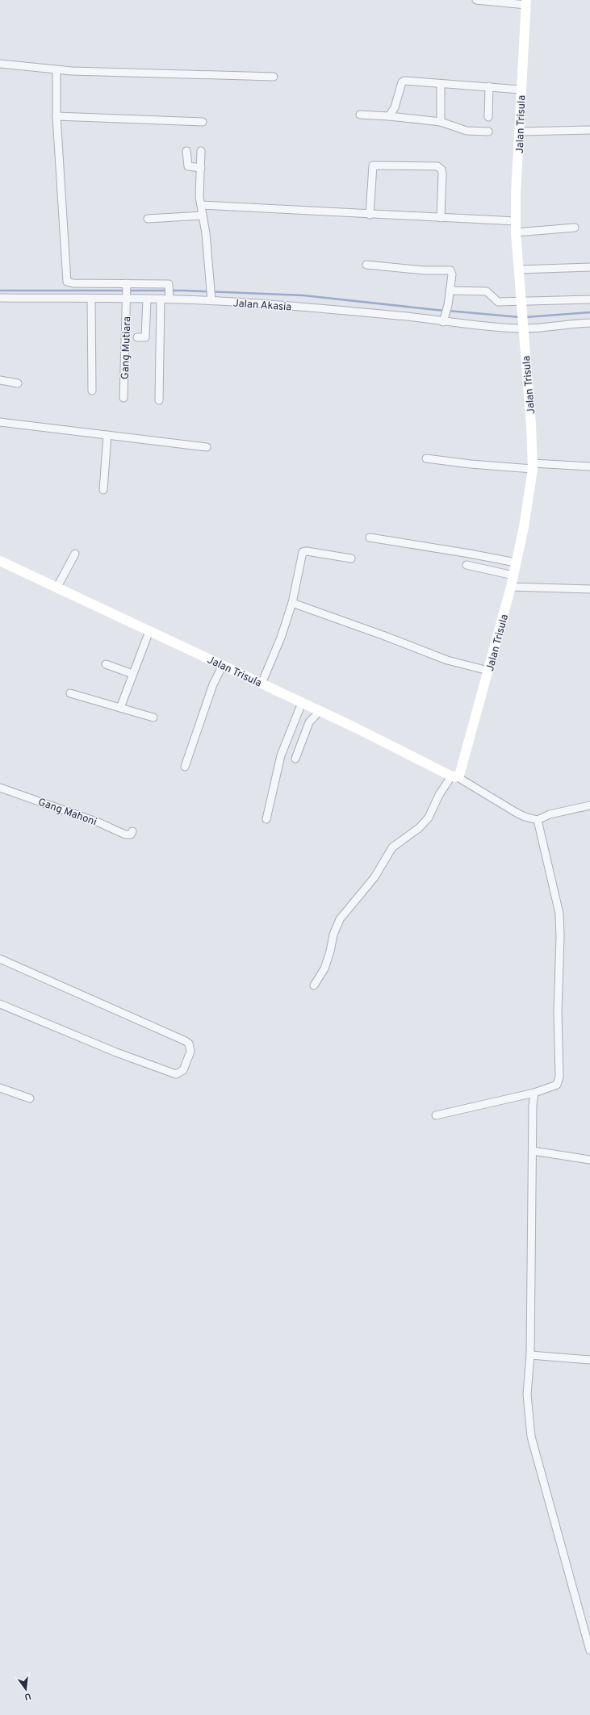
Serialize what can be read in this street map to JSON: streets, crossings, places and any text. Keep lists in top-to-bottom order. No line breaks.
{"streets":{"street":["Jalan Trisula","Jalan Akasia","Gang Mutiara","Gang Mahoni"]},"crossings":[["Jalan Trisula","Jalan Akasia"],["Jalan Akasia","Gang Mutiara"]],"north":"bottom"}
